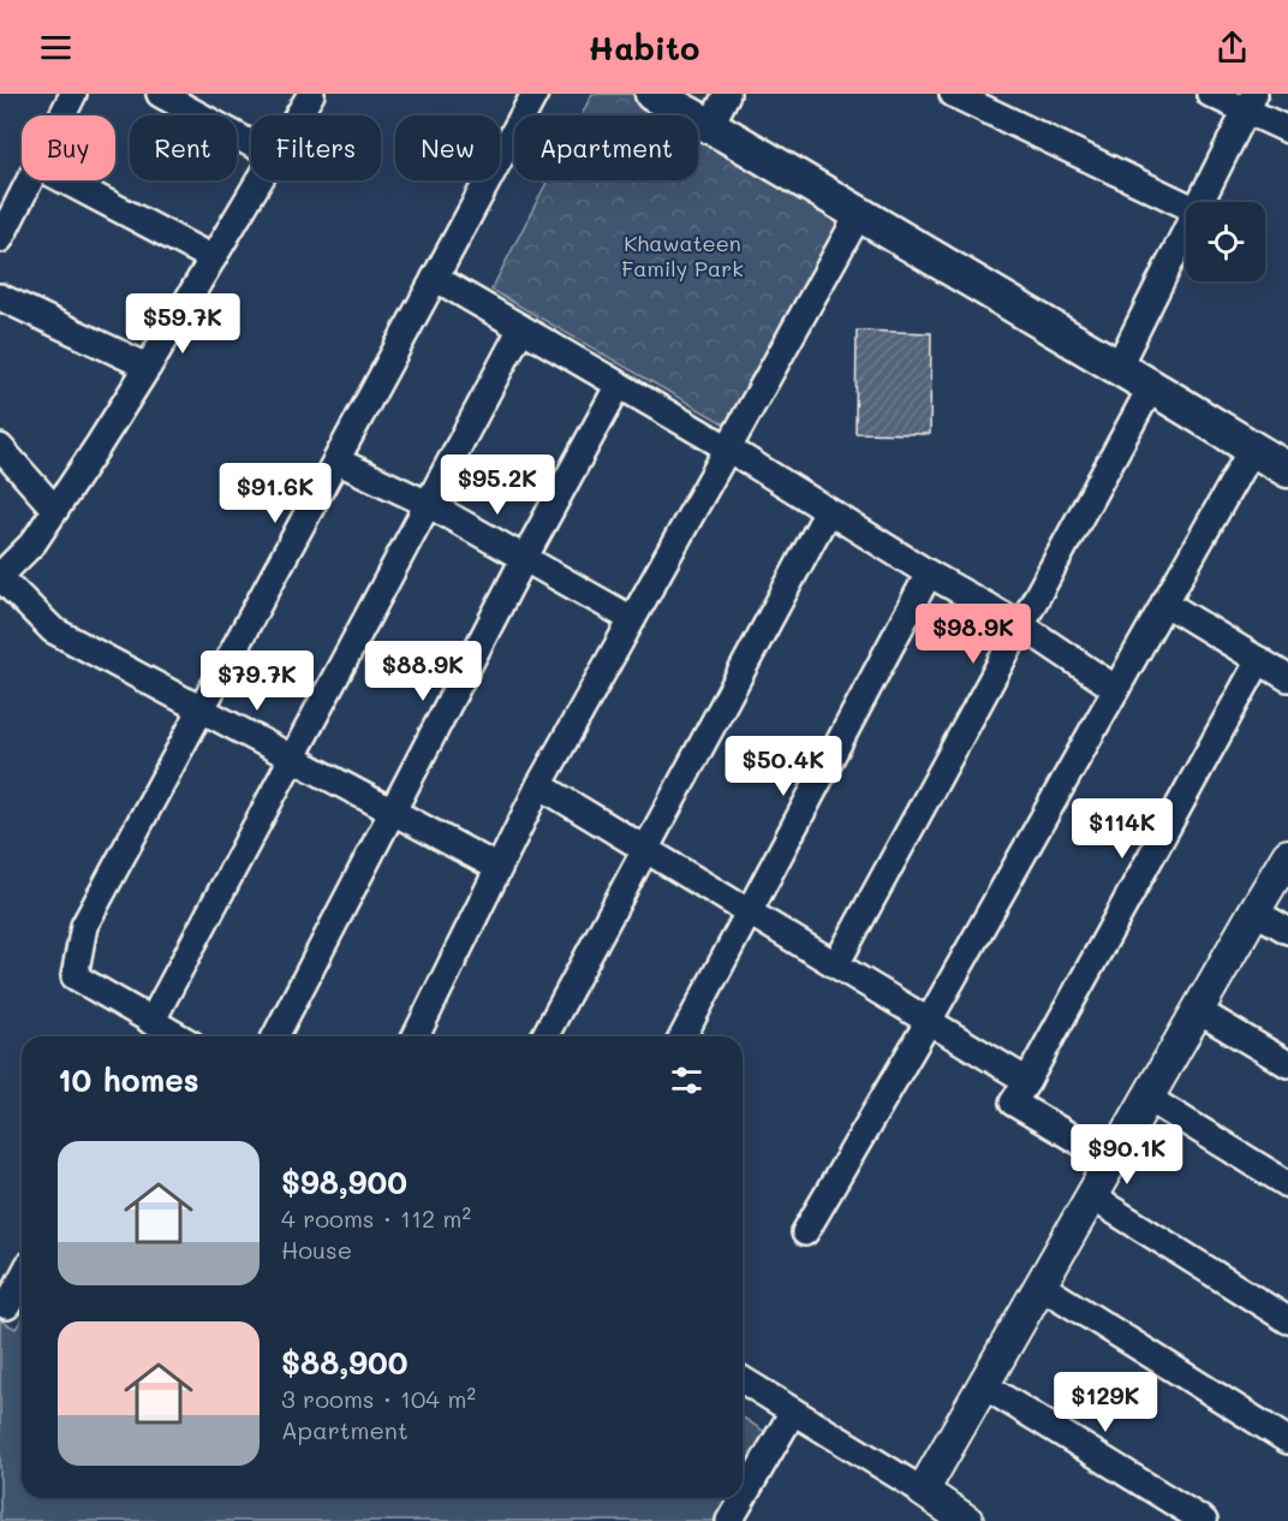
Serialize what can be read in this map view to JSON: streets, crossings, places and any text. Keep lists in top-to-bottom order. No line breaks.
{"parks":["Khawateen Family Park"],"page":{"header":"Habito","chip":["Buy","Rent","Filters","New","Apartment"],"price":["$59.7K","$95.2K","$91.6K","$98.9K","$88.9K","$79.7K","$50.4K","$114K","$90.1K","$129K"],"heading":"10 homes","list":[{"name":"$98,900","note":"4 rooms · 112 m² · House"},{"name":"$88,900","note":"3 rooms · 104 m² · Apartment"}]}}
